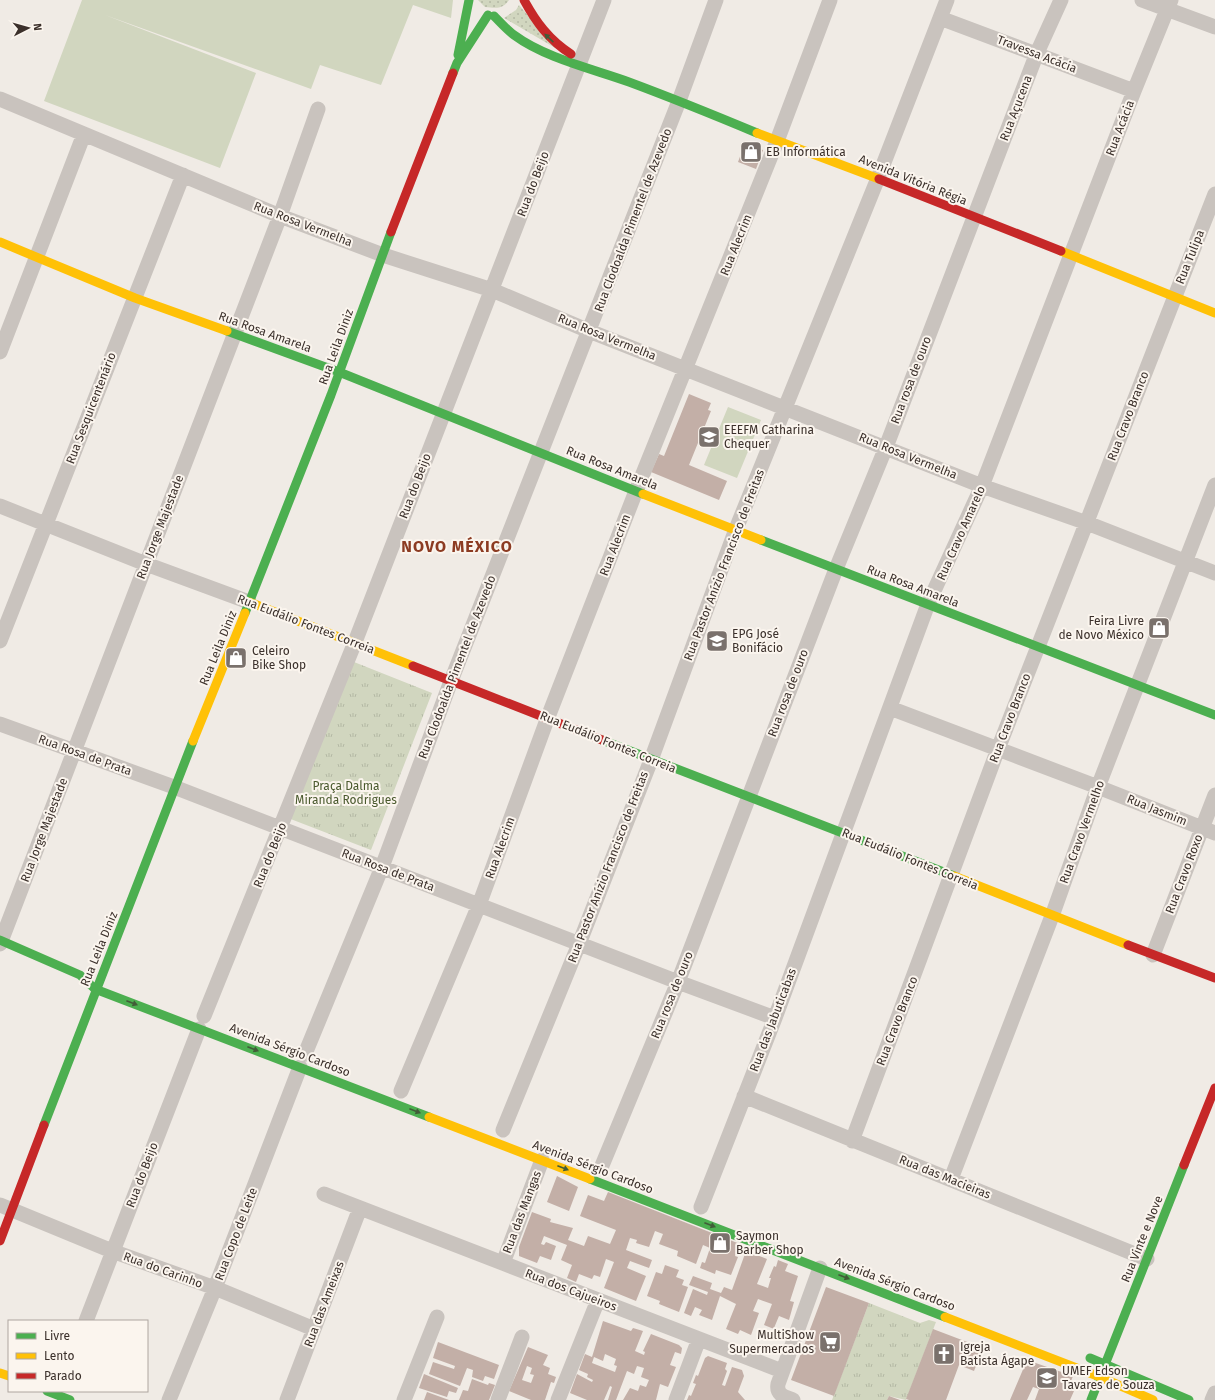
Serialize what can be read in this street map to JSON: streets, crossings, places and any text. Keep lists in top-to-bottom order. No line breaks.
{"streets":{"street":["Travessa Acácia","Rua Açucena","Rua Acácia","Avenida Vitória Régia","Rua do Beijo","Rua Clodoalda Pimentel de Azevedo","Rua Rosa Vermelha","Rua Alecrim","Rua Tulipa","Rua Rosa Amarela","Rua Leila Diniz","Rua rosa de ouro","Rua Sesquicentenário","Rua Cravo Branco","Rua Jorge Majestade","Rua Cravo Amarelo","Rua Pastor Anízio Francisco de Freitas","Rua Eudálio Fontes Correia","Rua Rosa de Prata","Rua Jasmim","Rua Cravo Vermelho","Rua Cravo Roxo","Rua das Jabuticabas","Avenida Sérgio Cardoso","Rua das Macieiras","Rua das Mangas","Rua Copo de Leite","Rua Vinte e Nove","Rua do Carinho","Rua dos Cajueiros","Rua das Ameixas"]},"crossings":[["Travessa Acácia","Rua Açucena"],["Travessa Acácia","Rua Acácia"],["Travessa Acácia","Rua Pastor Anízio Francisco de Freitas"],["Rua Açucena","Avenida Vitória Régia"],["Rua Açucena","Rua rosa de ouro"],["Rua Acácia","Avenida Vitória Régia"],["Rua Acácia","Rua Cravo Amarelo"],["Avenida Vitória Régia","Rua do Beijo"],["Avenida Vitória Régia","Rua Clodoalda Pimentel de Azevedo"],["Avenida Vitória Régia","Rua Alecrim"],["Avenida Vitória Régia","Rua Tulipa"],["Avenida Vitória Régia","Rua Leila Diniz"],["Avenida Vitória Régia","Rua rosa de ouro"],["Avenida Vitória Régia","Rua Cravo Branco"],["Avenida Vitória Régia","Rua Cravo Amarelo"],["Avenida Vitória Régia","Rua Pastor Anízio Francisco de Freitas"],["Rua do Beijo","Rua Rosa Vermelha"],["Rua do Beijo","Rua Rosa Amarela"],["Rua do Beijo","Rua Eudálio Fontes Correia"],["Rua do Beijo","Rua Rosa de Prata"],["Rua do Beijo","Avenida Sérgio Cardoso"],["Rua do Beijo","Rua do Carinho"],["Rua Clodoalda Pimentel de Azevedo","Rua Rosa Vermelha"],["Rua Clodoalda Pimentel de Azevedo","Rua Rosa Amarela"],["Rua Clodoalda Pimentel de Azevedo","Rua Eudálio Fontes Correia"],["Rua Clodoalda Pimentel de Azevedo","Rua Rosa de Prata"],["Rua Clodoalda Pimentel de Azevedo","Avenida Sérgio Cardoso"],["Rua Clodoalda Pimentel de Azevedo","Rua Copo de Leite"],["Rua Rosa Vermelha","Rua Alecrim"],["Rua Rosa Vermelha","Rua Leila Diniz"],["Rua Rosa Vermelha","Rua rosa de ouro"],["Rua Rosa Vermelha","Rua Sesquicentenário"],["Rua Rosa Vermelha","Rua Cravo Branco"],["Rua Rosa Vermelha","Rua Jorge Majestade"],["Rua Rosa Vermelha","Rua Cravo Amarelo"],["Rua Rosa Vermelha","Rua Pastor Anízio Francisco de Freitas"],["Rua Rosa Vermelha","Rua Cravo Vermelho"],["Rua Alecrim","Rua Rosa Amarela"],["Rua Alecrim","Rua Eudálio Fontes Correia"],["Rua Alecrim","Rua Rosa de Prata"],["Rua Alecrim","Avenida Sérgio Cardoso"],["Rua Tulipa","Rua Cravo Branco"],["Rua Rosa Amarela","Rua Leila Diniz"],["Rua Rosa Amarela","Rua rosa de ouro"],["Rua Rosa Amarela","Rua Sesquicentenário"],["Rua Rosa Amarela","Rua Cravo Branco"],["Rua Rosa Amarela","Rua Jorge Majestade"],["Rua Rosa Amarela","Rua Cravo Amarelo"],["Rua Rosa Amarela","Rua Pastor Anízio Francisco de Freitas"],["Rua Rosa Amarela","Rua Cravo Vermelho"],["Rua Leila Diniz","Rua Eudálio Fontes Correia"],["Rua Leila Diniz","Rua Rosa de Prata"],["Rua Leila Diniz","Avenida Sérgio Cardoso"],["Rua Leila Diniz","Rua do Carinho"],["Rua rosa de ouro","Rua Eudálio Fontes Correia"],["Rua rosa de ouro","Rua Rosa de Prata"],["Rua rosa de ouro","Avenida Sérgio Cardoso"],["Rua Sesquicentenário","Rua Eudálio Fontes Correia"],["Rua Cravo Branco","Rua Eudálio Fontes Correia"],["Rua Cravo Branco","Rua Jasmim"],["Rua Cravo Branco","Rua das Macieiras"],["Rua Jorge Majestade","Rua Eudálio Fontes Correia"],["Rua Jorge Majestade","Rua Rosa de Prata"],["Rua Jorge Majestade","Avenida Sérgio Cardoso"],["Rua Cravo Amarelo","Rua Eudálio Fontes Correia"],["Rua Cravo Amarelo","Rua Jasmim"],["Rua Cravo Amarelo","Rua das Jabuticabas"],["Rua Pastor Anízio Francisco de Freitas","Rua Eudálio Fontes Correia"],["Rua Pastor Anízio Francisco de Freitas","Rua Rosa de Prata"],["Rua Pastor Anízio Francisco de Freitas","Avenida Sérgio Cardoso"],["Rua Eudálio Fontes Correia","Rua Cravo Vermelho"],["Rua Eudálio Fontes Correia","Rua Cravo Roxo"],["Rua Eudálio Fontes Correia","Rua das Jabuticabas"],["Rua Rosa de Prata","Rua das Jabuticabas"],["Rua Jasmim","Rua Cravo Vermelho"],["Rua Jasmim","Rua Cravo Roxo"],["Rua Cravo Vermelho","Rua das Macieiras"],["Rua das Jabuticabas","Avenida Sérgio Cardoso"],["Rua das Jabuticabas","Rua das Macieiras"],["Avenida Sérgio Cardoso","Rua das Mangas"],["Avenida Sérgio Cardoso","Rua Copo de Leite"],["Avenida Sérgio Cardoso","Rua Vinte e Nove"],["Rua das Macieiras","Rua Vinte e Nove"],["Rua das Mangas","Rua dos Cajueiros"],["Rua Copo de Leite","Rua do Carinho"],["Rua do Carinho","Rua das Ameixas"],["Rua dos Cajueiros","Rua das Ameixas"]],"one_way":["Avenida Sérgio Cardoso"],"districts":["NOVO MÉXICO"],"parks":["Praça Dalma Miranda Rodrigues"],"places":{"shop":["EB Informática","Feira Livre de Novo México","Celeiro Bike Shop","Saymon Barber Shop"],"school or university":["EEEFM Catharina Chequer","EPG José Bonifácio","UMEF Edson Tavares de Souza"],"supermarket":["MultiShow Supermercados"],"church":["Igreja Batista Ágape"]},"legend":["Livre","Lento","Parado"],"north":"right"}
